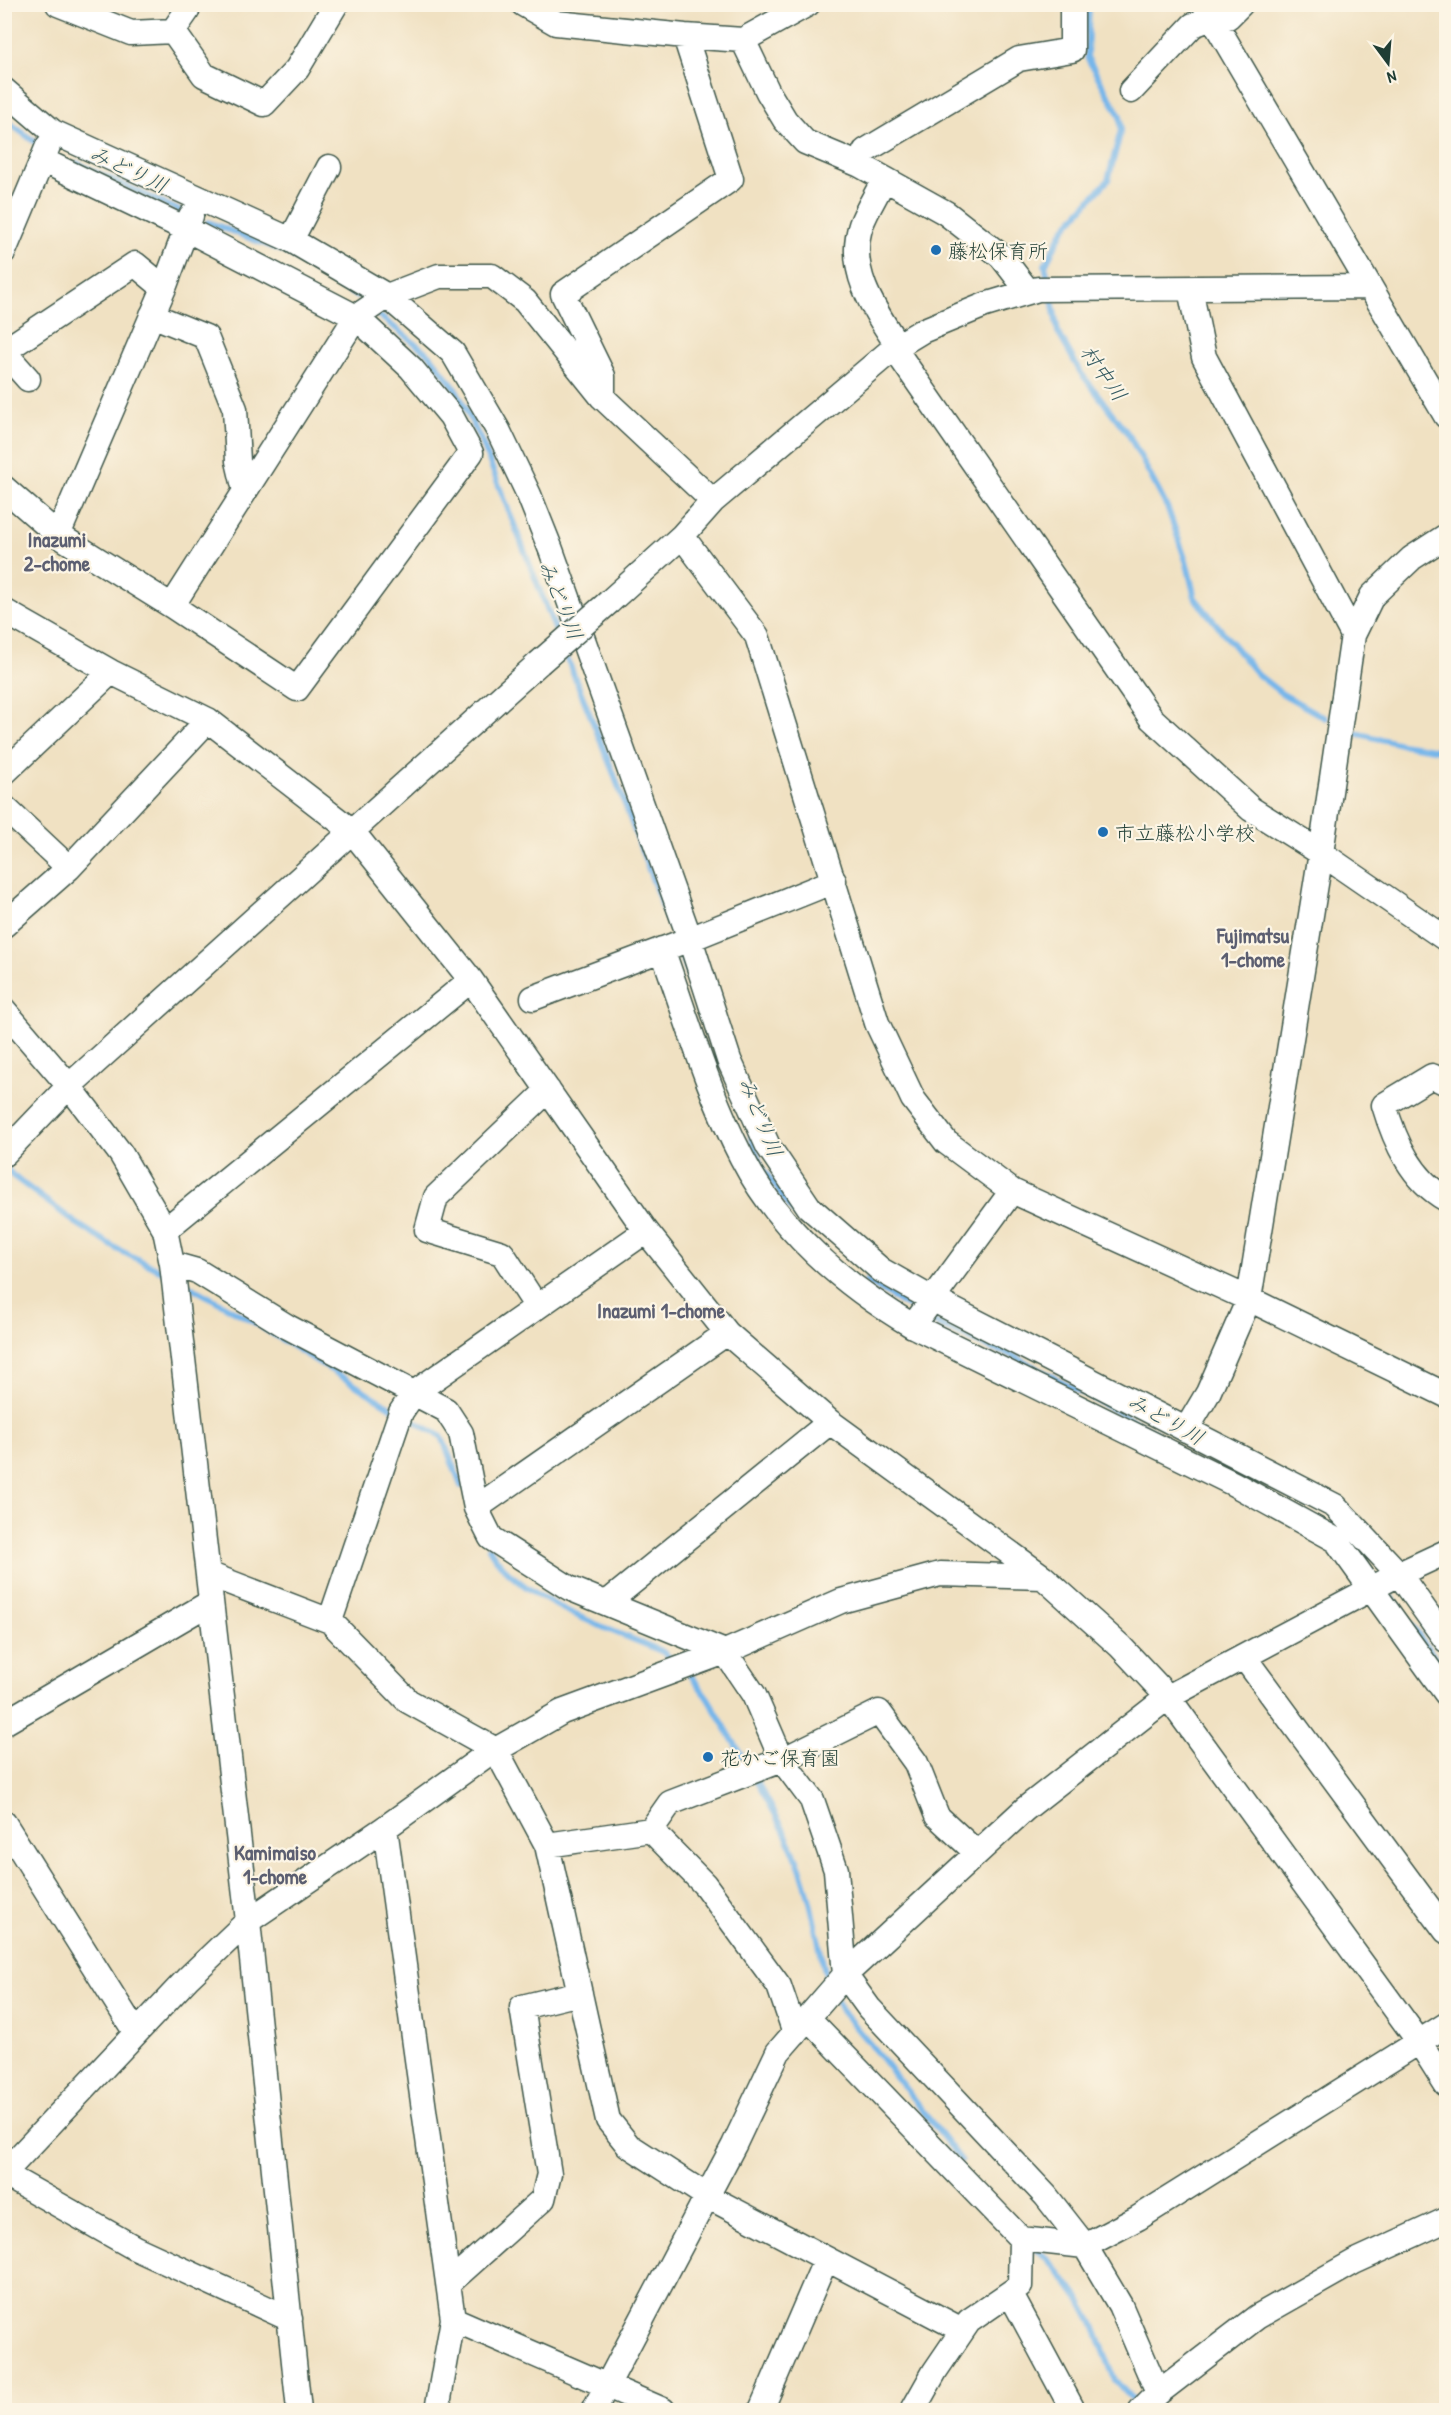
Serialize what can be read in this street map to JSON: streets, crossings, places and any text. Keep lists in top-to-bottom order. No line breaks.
{"districts":["Inazumi 2-chome","Fujimatsu 1-chome","Inazumi 1-chome","Kamimaiso 1-chome"],"water":["みどり川","村中川"],"places":["藤松保育所","市立藤松小学校","花かご保育園"],"north":"bottom"}
